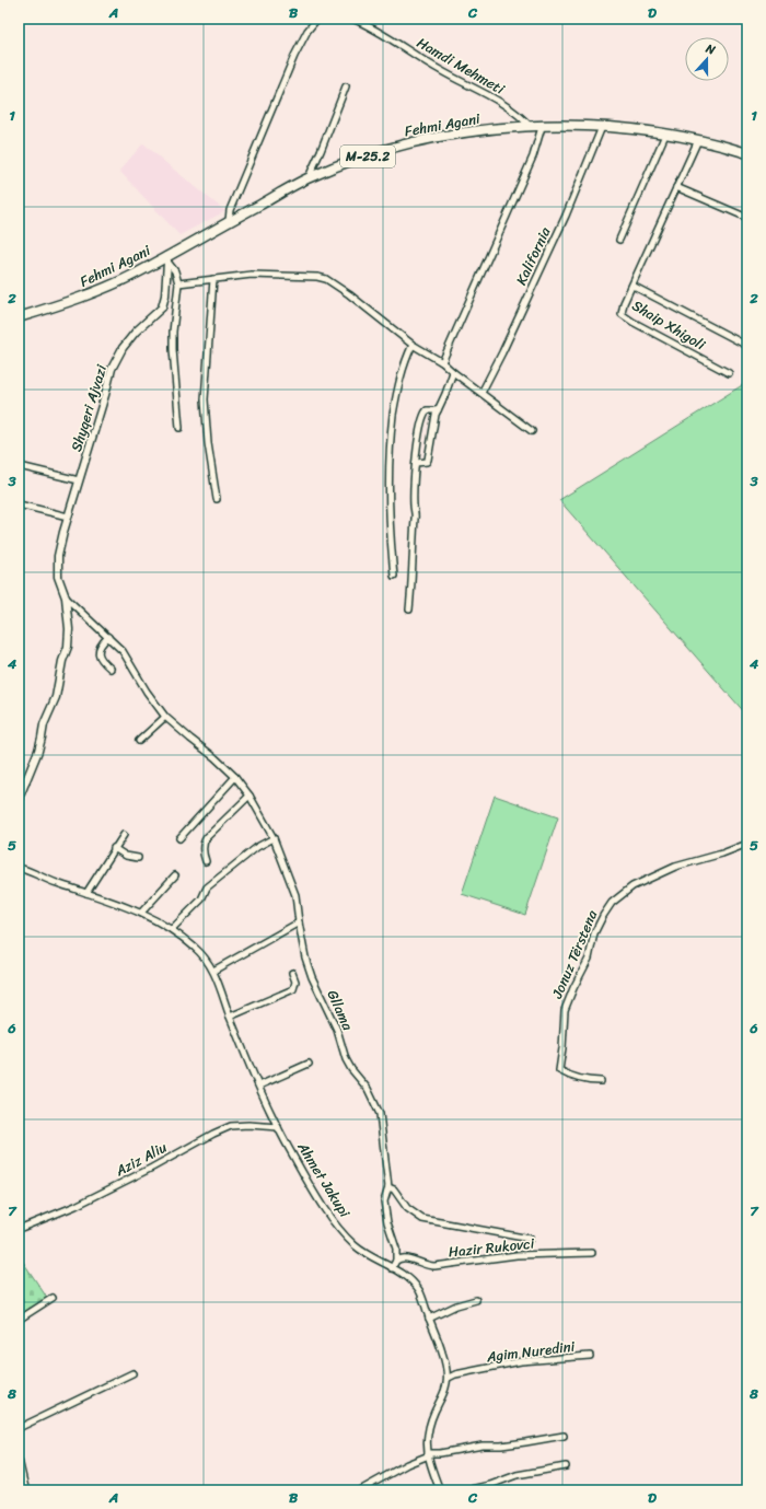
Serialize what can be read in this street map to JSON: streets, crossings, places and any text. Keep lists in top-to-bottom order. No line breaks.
{"streets":{"main road":["Fehmi Agani","M-25.2"],"street":["Hamdi Mehmeti","Kalifornia","Shaip Xhigoli","Shyqeri Ajvazi","Jonuz Tërstena","Gllama","Aziz Aliu","Ahmet Jakupi","Hazir Rukovci","Agim Nuredini"]},"crossings":[["Hamdi Mehmeti","Fehmi Agani"],["Fehmi Agani","Kalifornia"],["Fehmi Agani","Shaip Xhigoli"],["Fehmi Agani","Shyqeri Ajvazi"],["Shyqeri Ajvazi","Gllama"],["Gllama","Hazir Rukovci"],["Aziz Aliu","Ahmet Jakupi"]],"north":"top","grid":{"columns":["A","B","C","D"],"rows":["1","2","3","4","5","6","7","8"]}}
